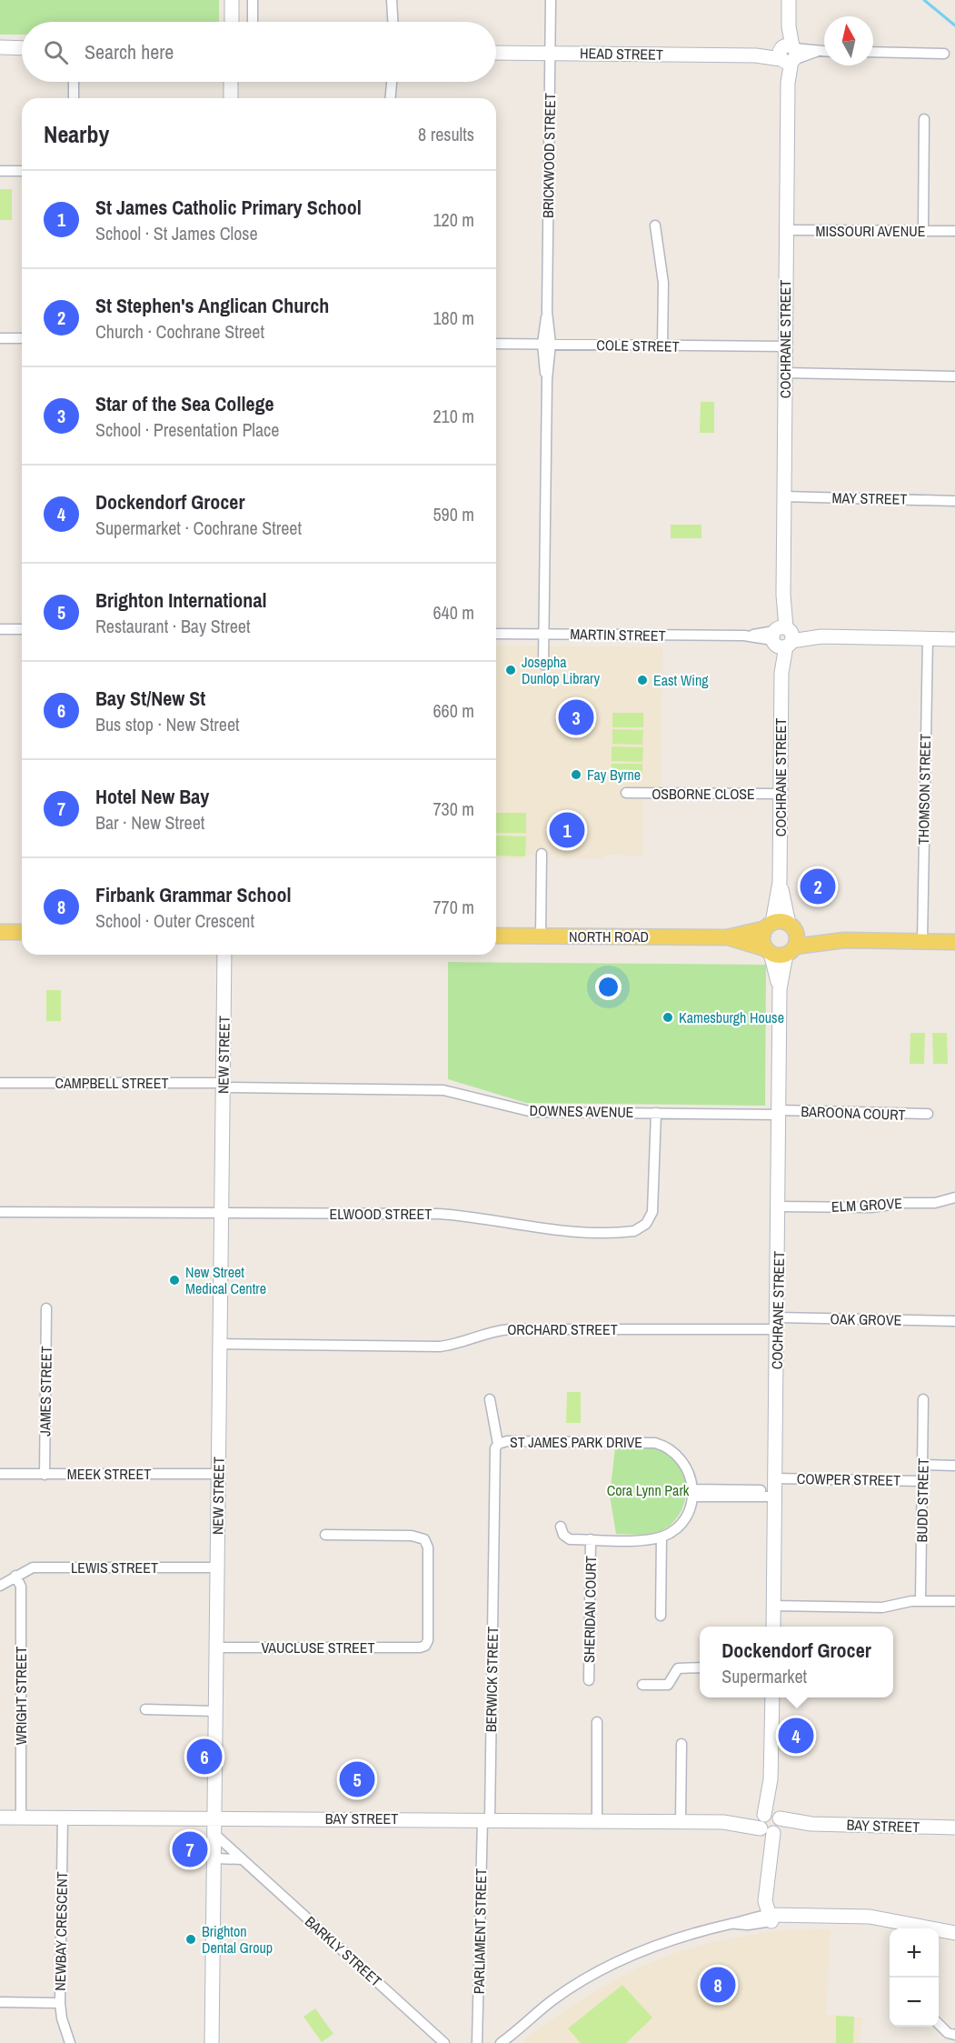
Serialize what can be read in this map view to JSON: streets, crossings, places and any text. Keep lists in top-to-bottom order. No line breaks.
{"streets":{"main road":["NORTH ROAD"],"street":["HEAD STREET","BRICKWOOD STREET","MISSOURI AVENUE","COCHRANE STREET","COLE STREET","MAY STREET","MARTIN STREET","THOMSON STREET","OSBORNE CLOSE","NEW STREET","CAMPBELL STREET","DOWNES AVENUE","BAROONA COURT","ELM GROVE","ELWOOD STREET","OAK GROVE","ORCHARD STREET","JAMES STREET","ST JAMES PARK DRIVE","MEEK STREET","COWPER STREET","BUDD STREET","LEWIS STREET","SHERIDAN COURT","VAUCLUSE STREET","BERWICK STREET","WRIGHT STREET","BAY STREET","NEWBAY CRESCENT","PARLIAMENT STREET","BARKLY STREET"]},"crossings":[["HEAD STREET","BRICKWOOD STREET"],["HEAD STREET","COCHRANE STREET"],["BRICKWOOD STREET","COLE STREET"],["BRICKWOOD STREET","MARTIN STREET"],["MISSOURI AVENUE","COCHRANE STREET"],["COCHRANE STREET","COLE STREET"],["COCHRANE STREET","MAY STREET"],["COCHRANE STREET","MARTIN STREET"],["COCHRANE STREET","OSBORNE CLOSE"],["COCHRANE STREET","NORTH ROAD"],["COCHRANE STREET","DOWNES AVENUE"],["COCHRANE STREET","BAROONA COURT"],["COCHRANE STREET","ELM GROVE"],["COCHRANE STREET","OAK GROVE"],["COCHRANE STREET","ORCHARD STREET"],["COCHRANE STREET","COWPER STREET"],["MARTIN STREET","THOMSON STREET"],["NEW STREET","CAMPBELL STREET"],["NEW STREET","DOWNES AVENUE"],["NEW STREET","ELWOOD STREET"],["NEW STREET","ORCHARD STREET"],["NEW STREET","MEEK STREET"],["NEW STREET","LEWIS STREET"],["NEW STREET","VAUCLUSE STREET"],["NEW STREET","BAY STREET"],["NEW STREET","BARKLY STREET"],["CAMPBELL STREET","DOWNES AVENUE"],["DOWNES AVENUE","BAROONA COURT"],["DOWNES AVENUE","ELWOOD STREET"],["OAK GROVE","ORCHARD STREET"],["JAMES STREET","MEEK STREET"],["ST JAMES PARK DRIVE","BERWICK STREET"],["COWPER STREET","BUDD STREET"],["LEWIS STREET","WRIGHT STREET"],["BERWICK STREET","BAY STREET"],["BERWICK STREET","PARLIAMENT STREET"],["WRIGHT STREET","BAY STREET"],["BAY STREET","NEWBAY CRESCENT"],["BAY STREET","PARLIAMENT STREET"]],"parks":["Cora Lynn Park"],"places":["Josepha Dunlop Library","East Wing","Fay Byrne","Kamesburgh House","New Street Medical Centre","Brighton Dental Group"],"north":"top","page":{"search":"Search here","heading":["Nearby","8 results"],"list":[{"mark":"1","name":"St James Catholic Primary School","note":"School · St James Close","value":"120 m"},{"mark":"2","name":"St Stephen's Anglican Church","note":"Church · Cochrane Street","value":"180 m"},{"mark":"3","name":"Star of the Sea College","note":"School · Presentation Place","value":"210 m"},{"mark":"4","name":"Dockendorf Grocer","note":"Supermarket · Cochrane Street","value":"590 m"},{"mark":"5","name":"Brighton International","note":"Restaurant · Bay Street","value":"640 m"},{"mark":"6","name":"Bay St/New St","note":"Bus stop · New Street","value":"660 m"},{"mark":"7","name":"Hotel New Bay","note":"Bar · New Street","value":"730 m"},{"mark":"8","name":"Firbank Grammar School","note":"School · Outer Crescent","value":"770 m"}],"pins":["3","1","2","4","6","5","7","8"],"popup":["Dockendorf Grocer","Supermarket"],"map_buttons":["+","−"]}}
